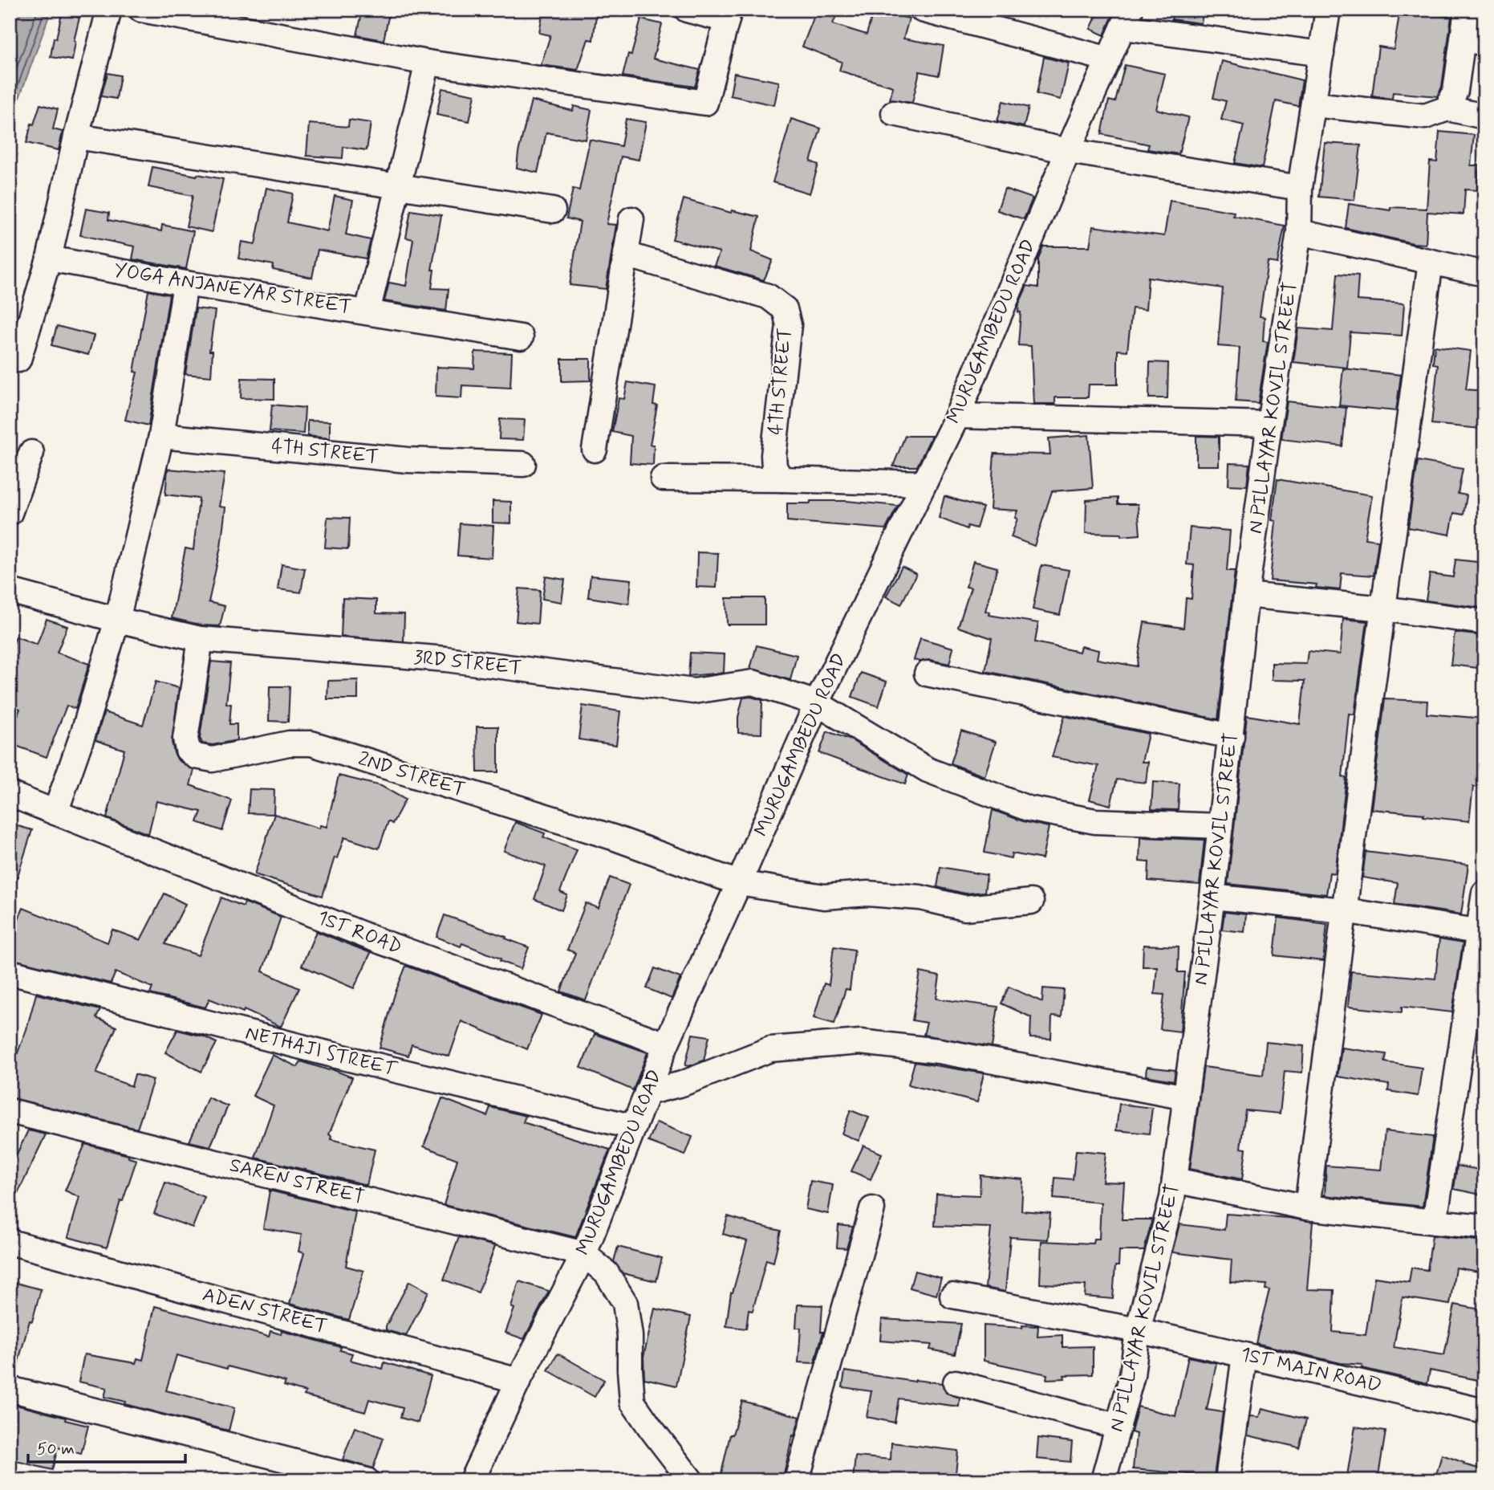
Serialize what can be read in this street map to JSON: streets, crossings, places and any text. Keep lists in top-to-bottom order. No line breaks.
{"streets":{"street":["YOGA ANJANEYAR STREET","MURUGAMBEDU ROAD","4TH STREET","N PILLAYAR KOVIL STREET","3RD STREET","2ND STREET","1ST ROAD","NETHAJI STREET","SAREN STREET","ADEN STREET","1ST MAIN ROAD"]},"crossings":[["MURUGAMBEDU ROAD","3RD STREET"],["MURUGAMBEDU ROAD","2ND STREET"],["MURUGAMBEDU ROAD","1ST ROAD"],["MURUGAMBEDU ROAD","NETHAJI STREET"],["MURUGAMBEDU ROAD","SAREN STREET"],["MURUGAMBEDU ROAD","ADEN STREET"],["N PILLAYAR KOVIL STREET","3RD STREET"],["N PILLAYAR KOVIL STREET","1ST MAIN ROAD"],["3RD STREET","2ND STREET"]],"scale_bar":"50 m"}
